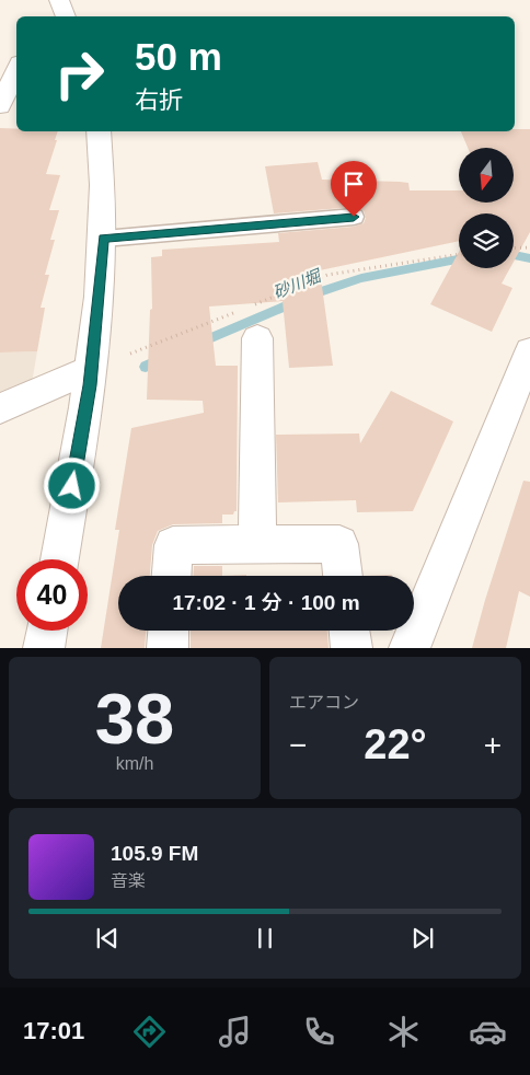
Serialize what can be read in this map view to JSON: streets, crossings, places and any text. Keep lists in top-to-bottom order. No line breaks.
{"water":["砂川堀"],"north":"bottom","page":{"turn":["50 m","右折"],"limit":"40","trip":"17:02 · 1 分 · 100 m","tile":[["38","km/h"],"エアコン"],"heat":["−","22°","+"],"song":["105.9 FM","音楽"],"tabs":"17:01"}}
